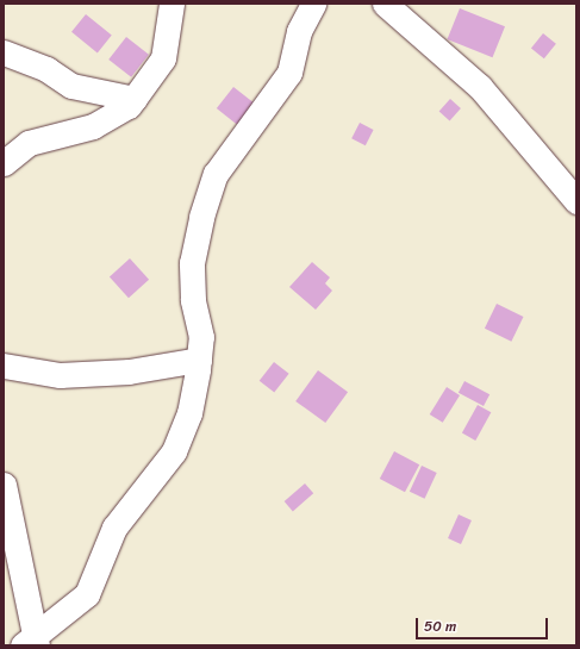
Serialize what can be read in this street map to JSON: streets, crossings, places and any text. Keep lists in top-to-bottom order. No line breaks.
{"scale_bar":"50 m"}
